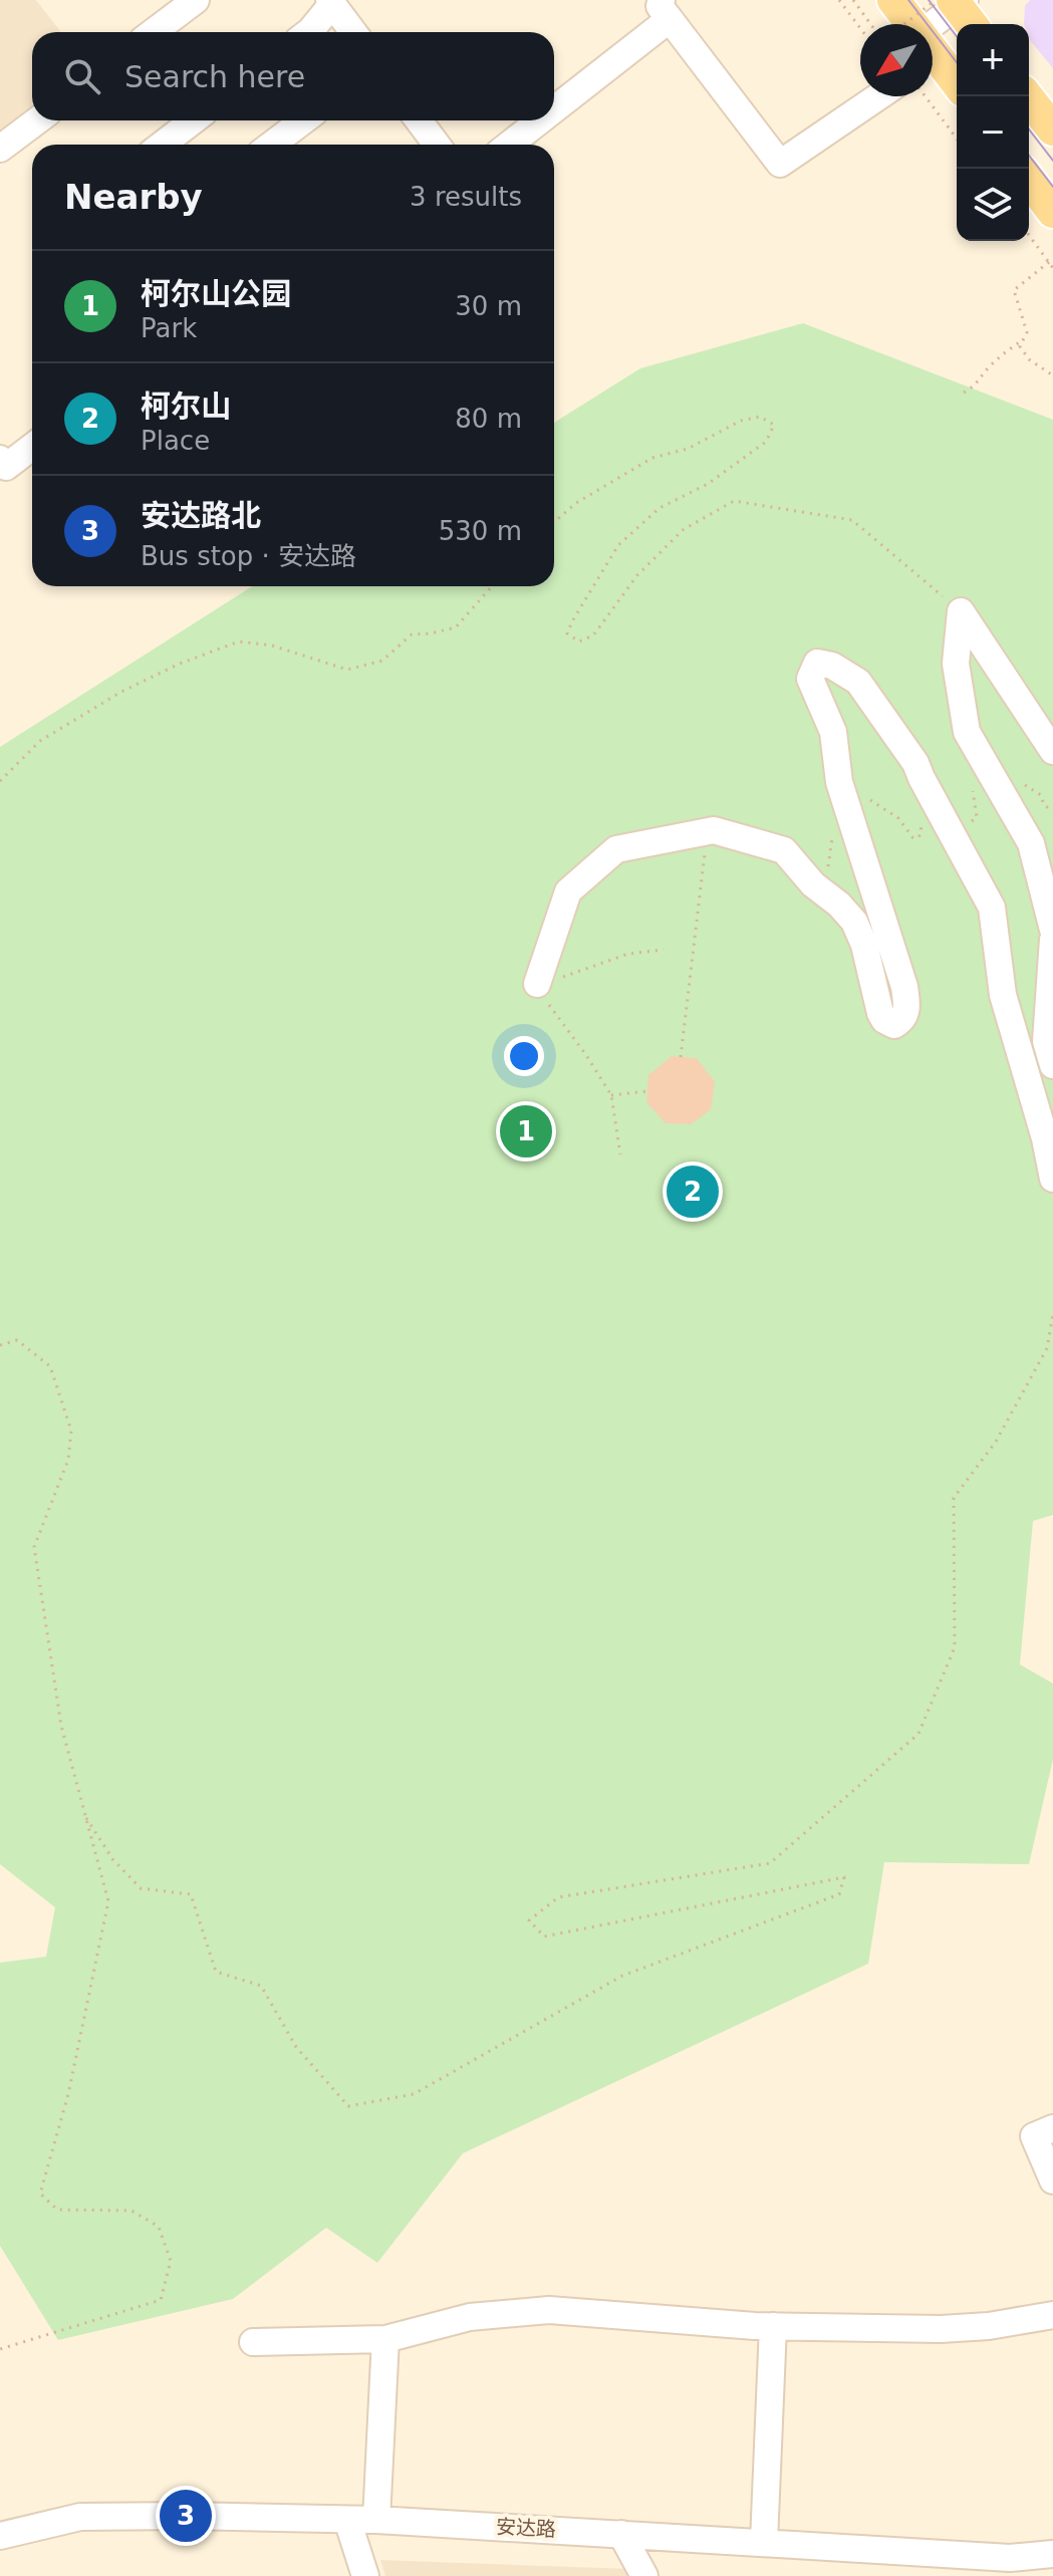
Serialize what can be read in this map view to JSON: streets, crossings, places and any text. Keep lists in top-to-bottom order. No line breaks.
{"streets":{"street":["安达路"]},"north":"bottom left","page":{"map_buttons":["+","−"],"search":"Search here","heading":["Nearby","3 results"],"list":[{"mark":"1","name":"柯尔山公园","note":"Park","value":"30 m"},{"mark":"2","name":"柯尔山","note":"Place","value":"80 m"},{"mark":"3","name":"安达路北","note":"Bus stop · 安达路","value":"530 m"}],"pins":["1","2","3"]}}
